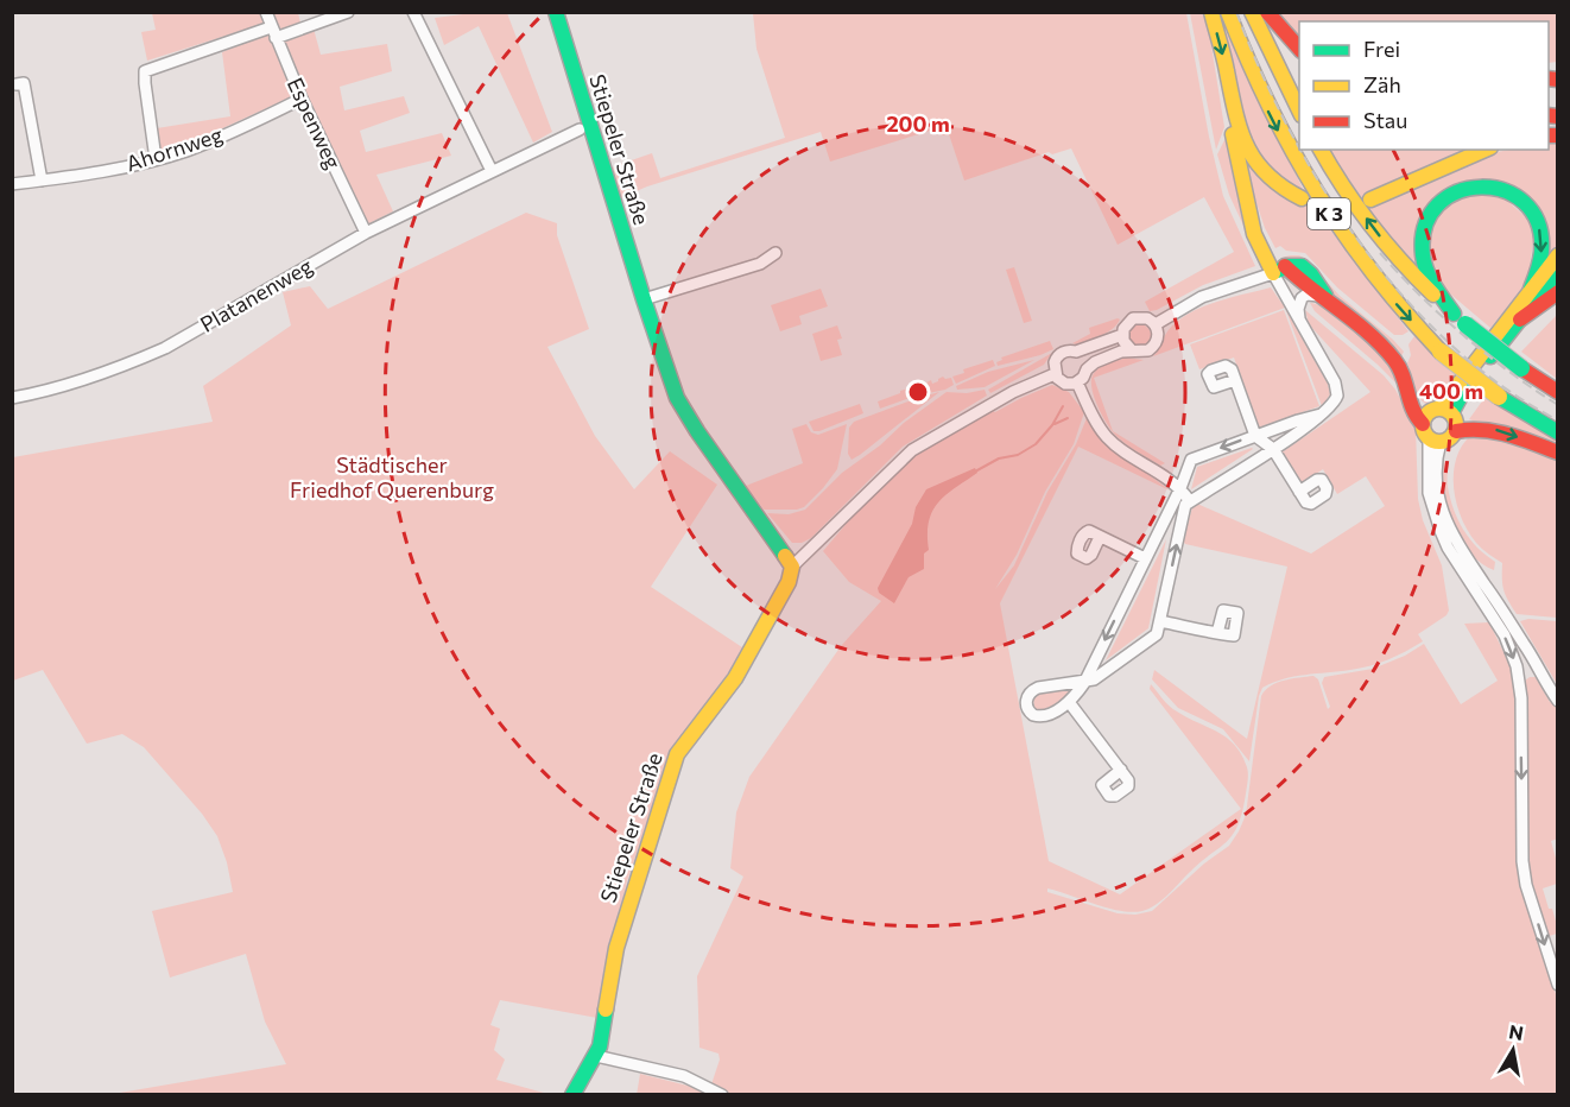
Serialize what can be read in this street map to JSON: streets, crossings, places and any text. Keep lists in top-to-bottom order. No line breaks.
{"streets":{"main road":["Stiepeler Straße","K 3"],"street":["Espenweg","Ahornweg","Platanenweg"]},"crossings":[["Espenweg","Ahornweg"],["Espenweg","Platanenweg"]],"parks":["Städtischer Friedhof Querenburg"],"legend":["Frei","Zäh","Stau"],"north":"top","rings":["200 m","400 m"]}
